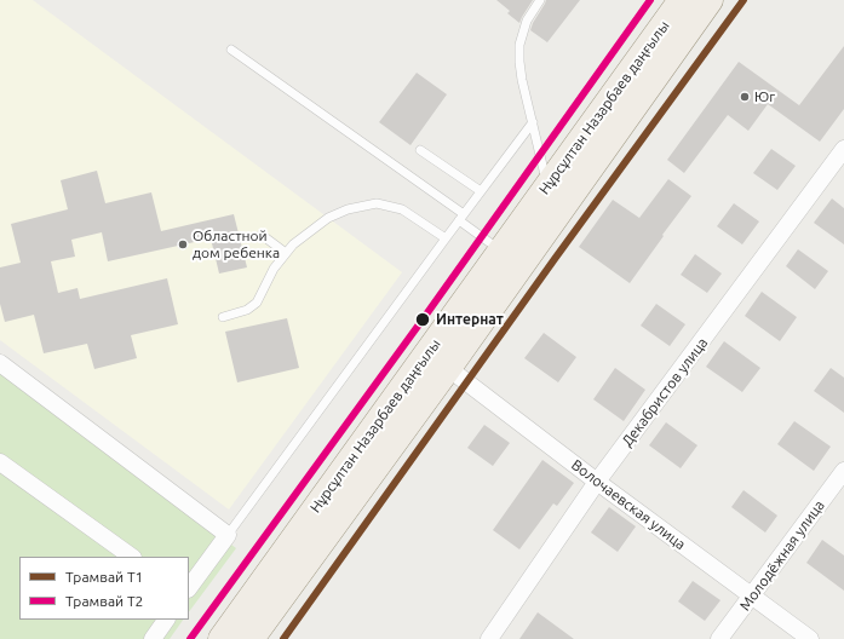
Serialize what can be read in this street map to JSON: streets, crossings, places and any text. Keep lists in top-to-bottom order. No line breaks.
{"streets":{"main road":["Нұрсұлтан Назарбаев даңғылы"],"street":["Декабристов улица","Волочаевская улица","Молодёжная улица"]},"crossings":[["Нұрсұлтан Назарбаев даңғылы","Волочаевская улица"],["Декабристов улица","Волочаевская улица"],["Волочаевская улица","Молодёжная улица"]],"places":["Юг","Областной дом ребенка","Интернат"],"lines":["tram line T1","tram line T2"],"legend":["Трамвай T1","Трамвай T2"]}
